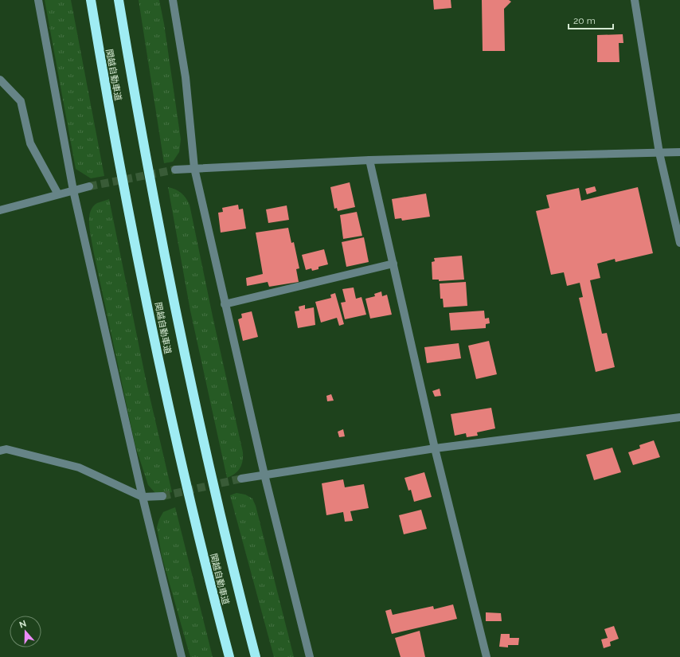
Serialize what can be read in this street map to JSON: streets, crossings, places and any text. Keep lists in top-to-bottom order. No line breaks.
{"streets":{"highway":["関越自動車道"]},"scale_bar":"20 m","north":"top"}
